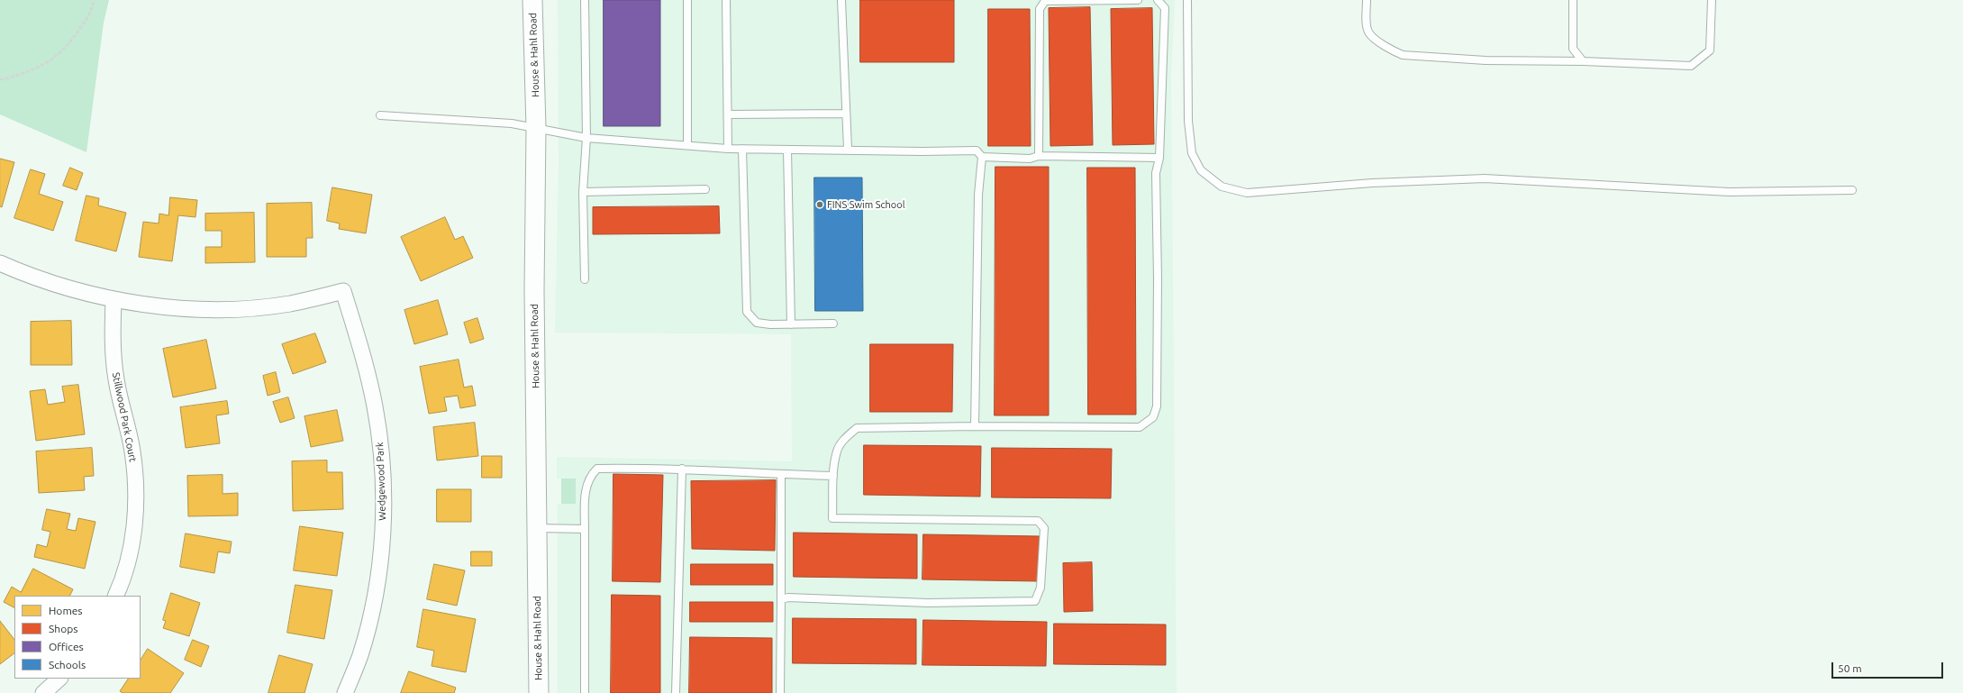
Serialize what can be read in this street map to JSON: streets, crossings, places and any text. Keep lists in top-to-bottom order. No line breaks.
{"streets":{"street":["House & Hahl Road","Stillwood Park Court","Wedgewood Park"]},"crossings":[["Stillwood Park Court","Wedgewood Park"]],"places":["FINS Swim School"],"legend":["Homes","Shops","Offices","Schools"],"scale_bar":"50 m"}
